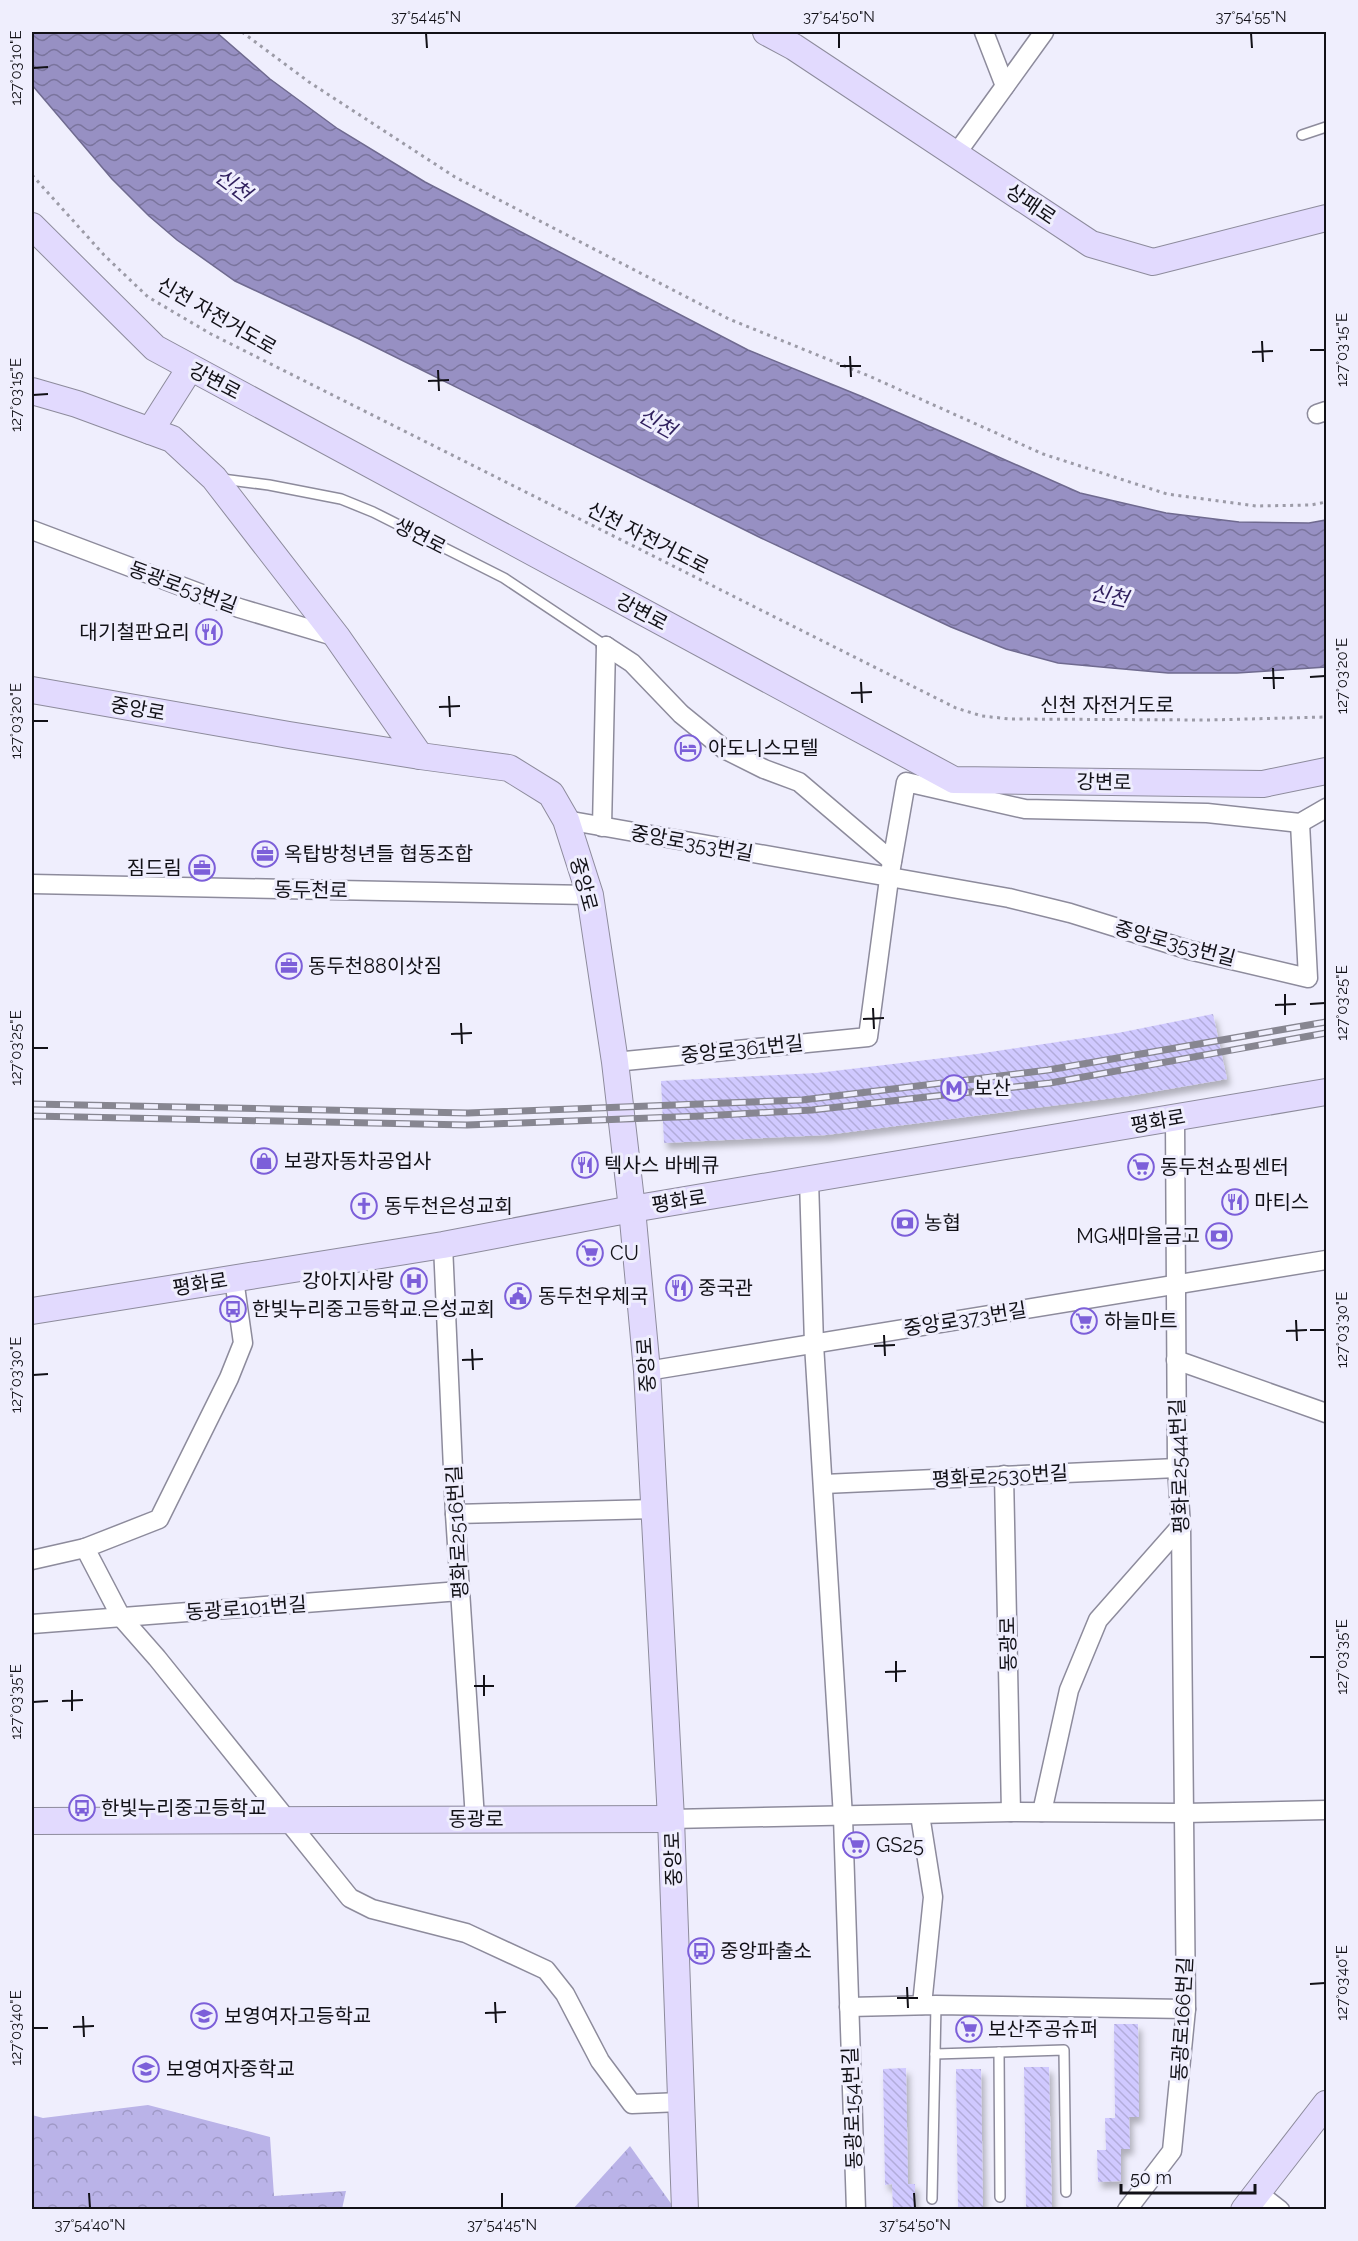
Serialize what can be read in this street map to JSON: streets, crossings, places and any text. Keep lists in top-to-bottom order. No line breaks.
{"streets":{"main road":["상패로","강변로","중앙로","평화로","동광로"],"street":["동광로53번길","중앙로353번길","동두천로","중앙로361번길","중앙로373번길","평화로2544번길","평화로2530번길","평화로2516번길","동광로101번길","동광로166번길","동광로154번길"],"lane":["생연로"],"path":["신천 자전거도로"]},"crossings":[["중앙로","중앙로353번길"],["중앙로","동두천로"],["중앙로","중앙로361번길"],["중앙로","평화로"],["중앙로","중앙로373번길"],["중앙로","동광로"],["중앙로353번길","중앙로361번길"],["평화로","평화로2544번길"],["평화로","평화로2516번길"],["중앙로373번길","평화로2544번길"],["평화로2544번길","평화로2530번길"],["평화로2544번길","동광로"],["평화로2544번길","동광로166번길"],["평화로2530번길","동광로"],["평화로2516번길","동광로101번길"],["평화로2516번길","동광로"],["동광로","동광로166번길"],["동광로","동광로154번길"]],"water":["신천"],"places":{"restaurant":["대기철판요리","텍사스 바베큐","마티스","중국관"],"hotel":["아도니스모텔"],"office":["옥탑방청년들 협동조합","짐드림","동두천88이삿짐"],"metro station":["보산"],"shop":["보광자동차공업사"],"supermarket":["동두천쇼핑센터","CU","하늘마트","GS25","보산주공슈퍼"],"church":["동두천은성교회"],"bank":["농협","MG새마을금고"],"hospital":["강아지사랑"],"public building":["동두천우체국"],"bus stop":["한빛누리중고등학교.은성교회","한빛누리중고등학교","중앙파출소"],"school or university":["보영여자고등학교","보영여자중학교"]},"scale_bar":"50 m","coordinates":["37°54'45\"N","37°54'50\"N","37°54'55\"N","127°03'10\"E","127°03'15\"E","127°03'20\"E","127°03'25\"E","127°03'30\"E","127°03'35\"E","127°03'40\"E","37°54'40\"N"]}
